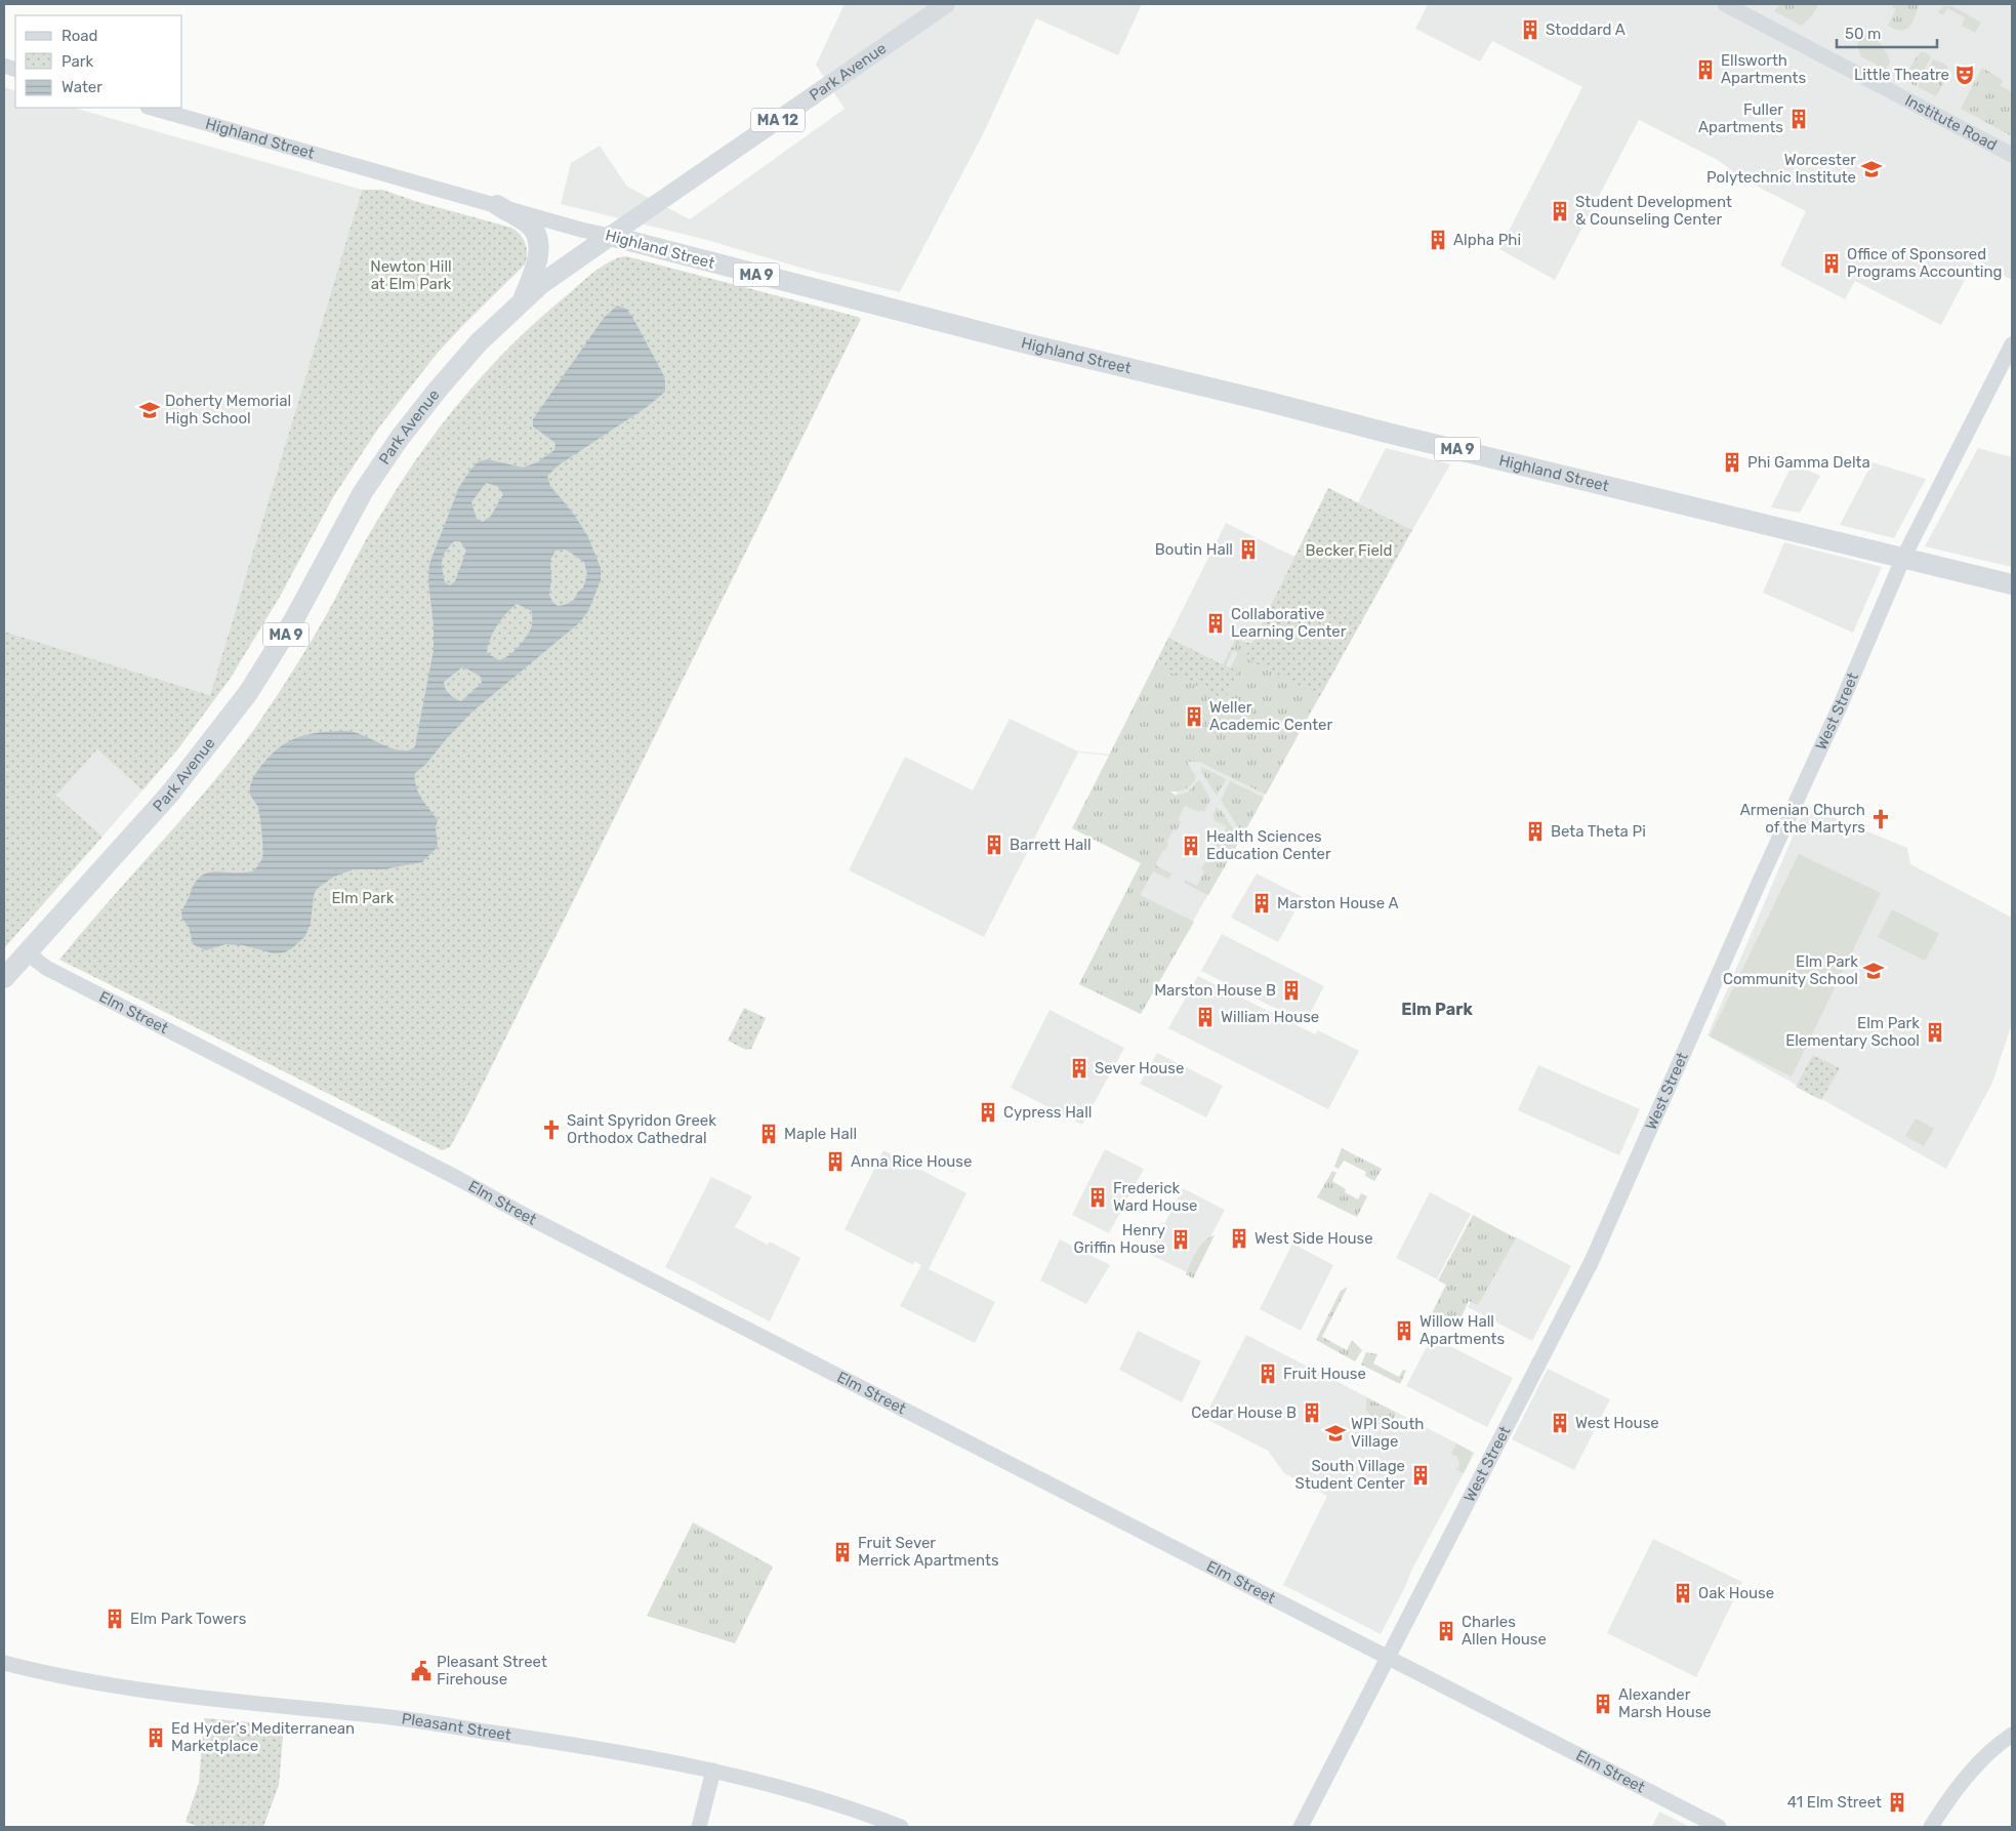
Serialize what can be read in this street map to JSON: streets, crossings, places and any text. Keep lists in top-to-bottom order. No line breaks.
{"streets":{"highway":["Park Avenue","Highland Street","MA 9"],"main road":["MA 12","Institute Road","West Street","Elm Street","Pleasant Street"]},"crossings":[["Park Avenue","Highland Street"],["Park Avenue","Elm Street"],["Highland Street","West Street"],["West Street","Elm Street"]],"districts":["Elm Park"],"parks":["Newton Hill at Elm Park","Becker Field","Elm Park"],"places":{"building":["Stoddard A","Ellsworth Apartments","Fuller Apartments","Student Development & Counseling Center","Alpha Phi","Office of Sponsored Programs Accounting","Phi Gamma Delta","Boutin Hall","Collaborative Learning Center","Weller Academic Center","Beta Theta Pi","Barrett Hall","Health Sciences Education Center","Marston House A","Marston House B","William House","Elm Park Elementary School","Sever House","Cypress Hall","Maple Hall","Anna Rice House","Frederick Ward House","West Side House","Henry Griffin House","Willow Hall Apartments","Fruit House","Cedar House B","West House","South Village Student Center","Fruit Sever Merrick Apartments","Oak House","Elm Park Towers","Charles Allen House","Alexander Marsh House","Ed Hyder's Mediterranean Marketplace","41 Elm Street"],"theatre":["Little Theatre"],"school or university":["Worcester Polytechnic Institute","Doherty Memorial High School","Elm Park Community School","WPI South Village"],"church":["Armenian Church of the Martyrs","Saint Spyridon Greek Orthodox Cathedral"],"public building":["Pleasant Street Firehouse"]},"legend":["Road","Park","Water"],"scale_bar":"50 m"}
